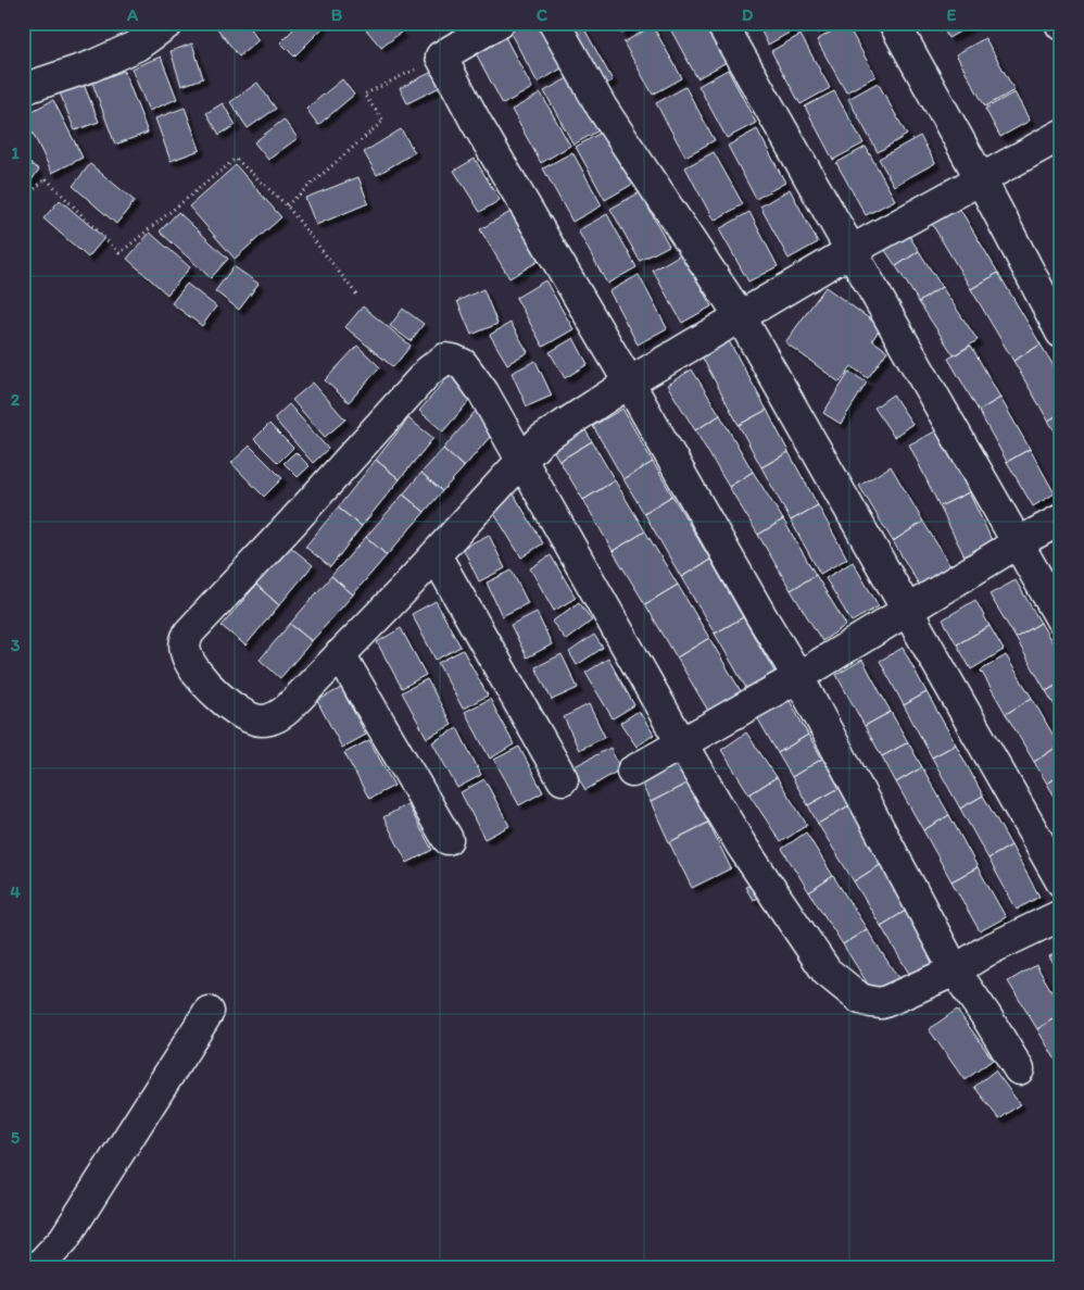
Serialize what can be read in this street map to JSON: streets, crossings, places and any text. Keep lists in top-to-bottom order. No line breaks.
{"grid":{"columns":["A","B","C","D","E"],"rows":["1","2","3","4","5"]}}
